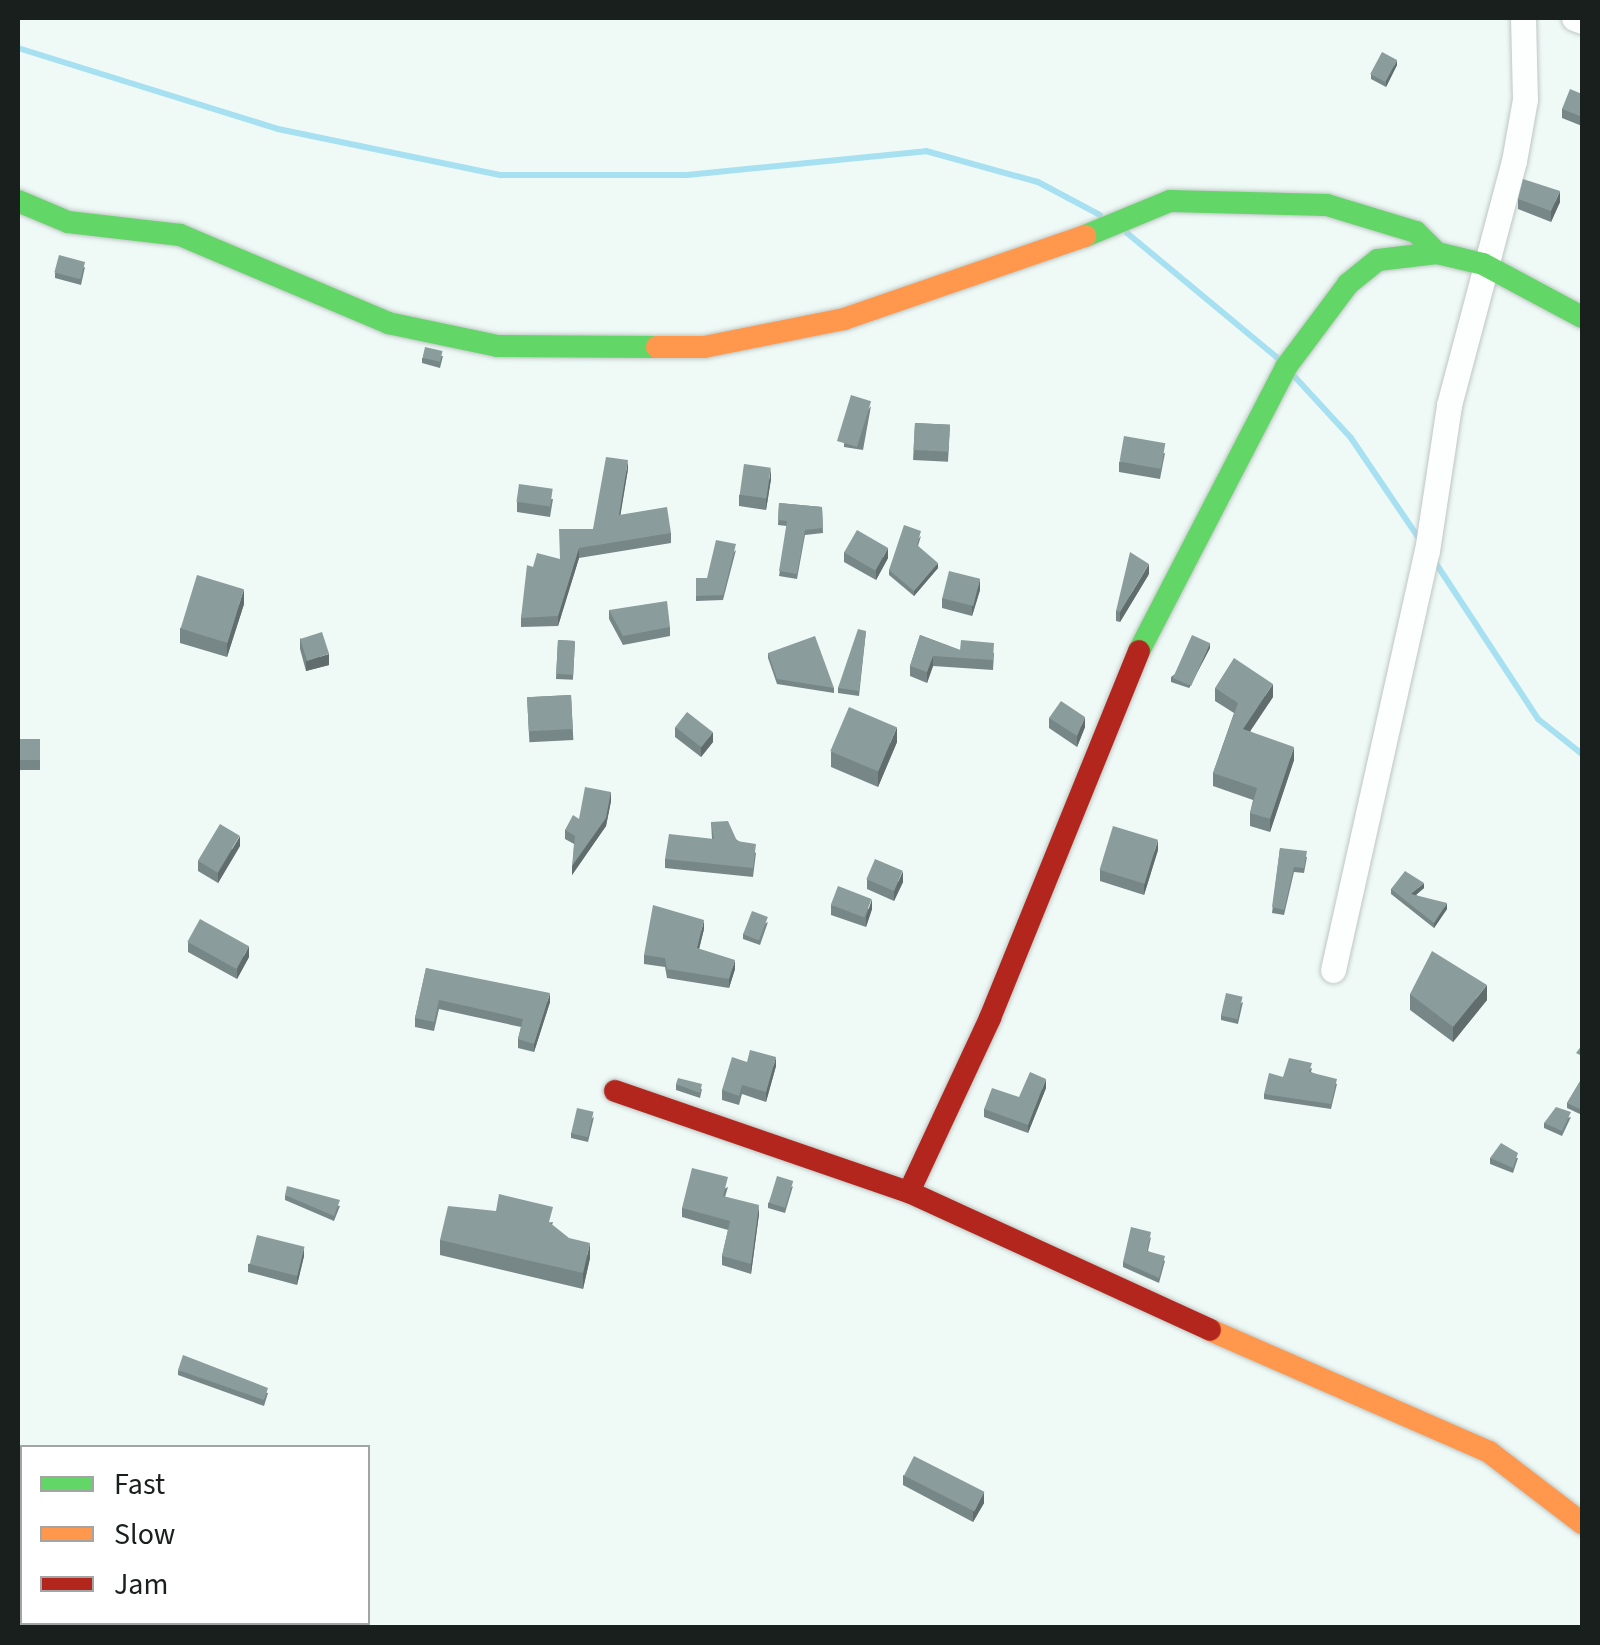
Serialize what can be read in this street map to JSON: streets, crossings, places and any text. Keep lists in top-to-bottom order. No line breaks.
{"legend":["Fast","Slow","Jam"]}
